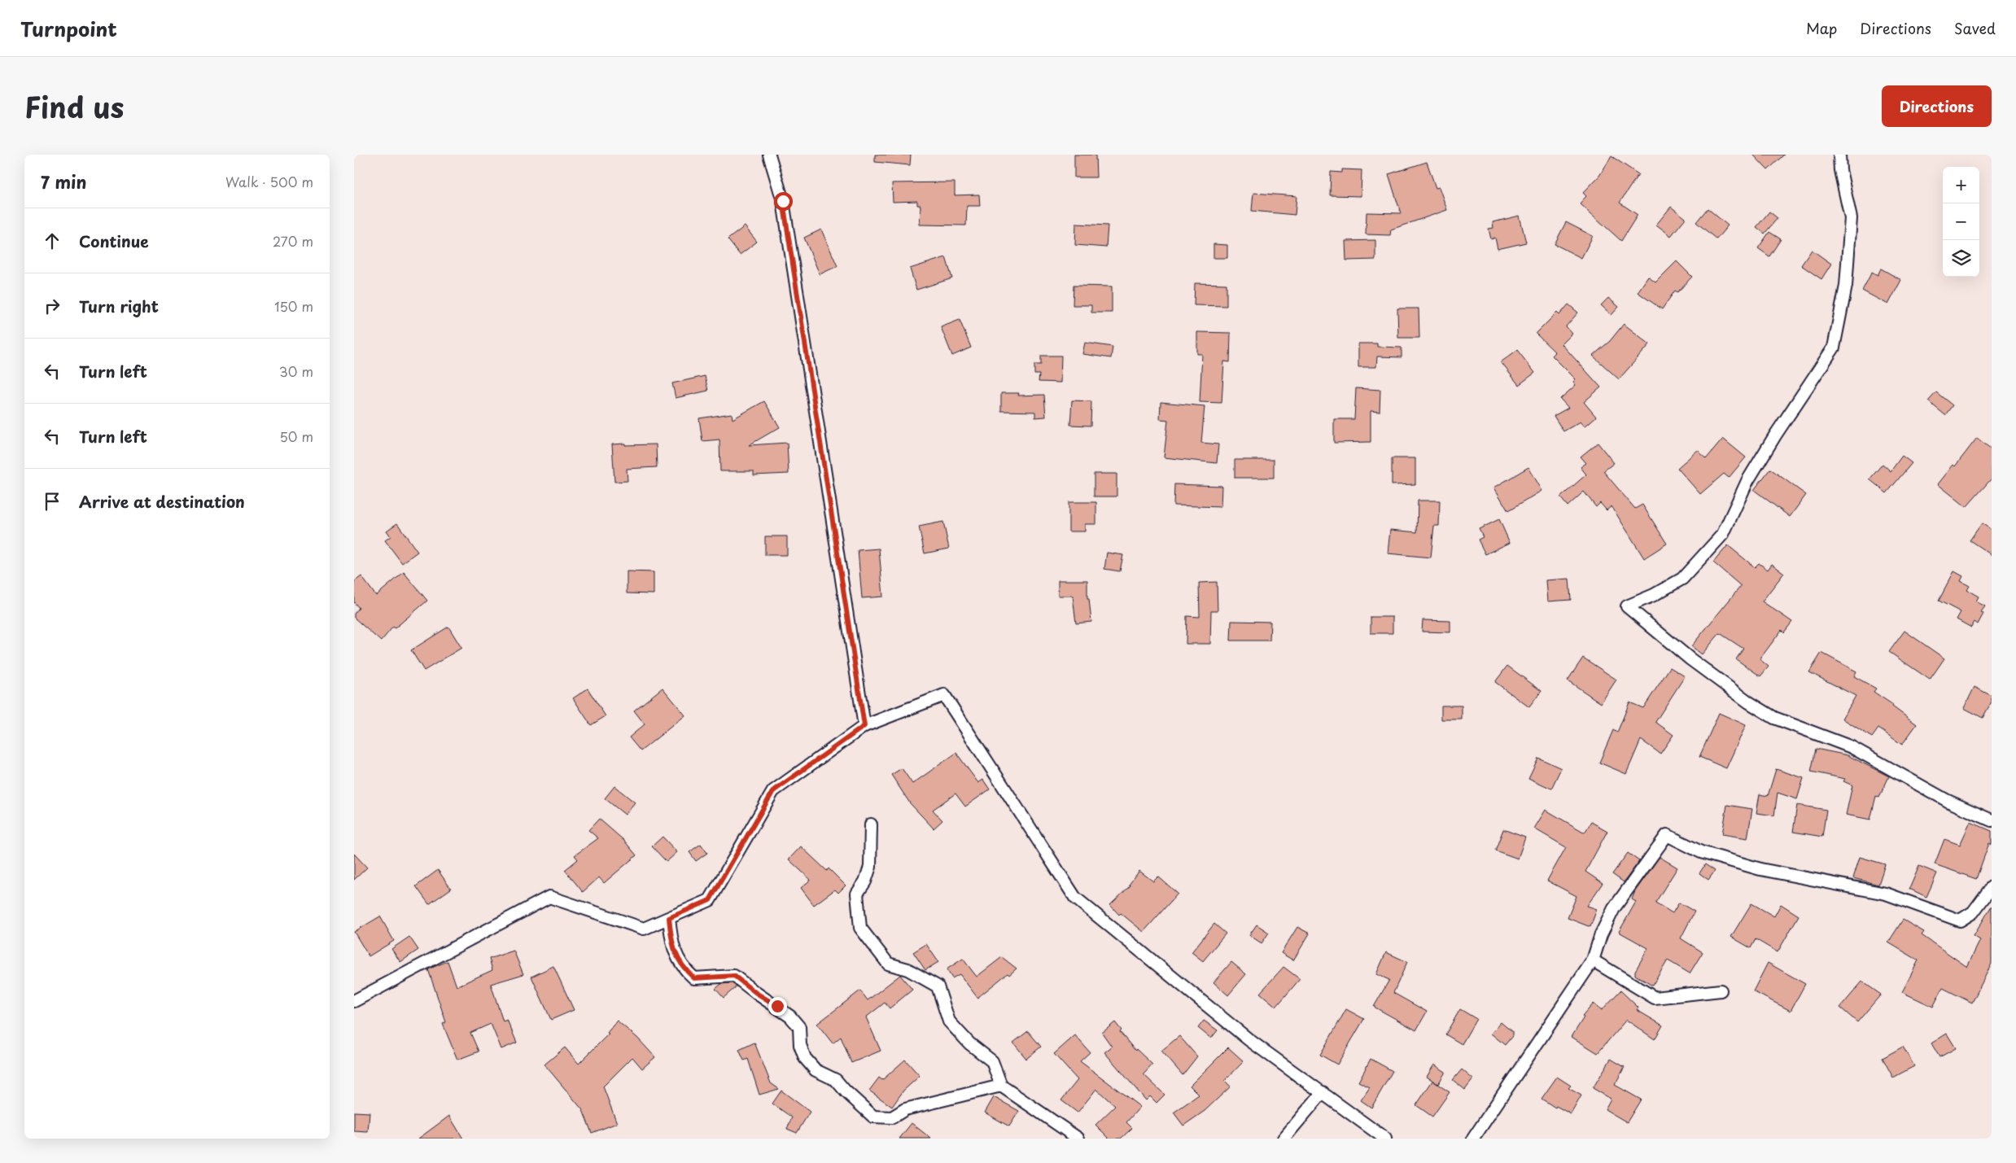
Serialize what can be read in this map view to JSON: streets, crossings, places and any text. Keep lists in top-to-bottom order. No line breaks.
{"page":{"header":"Turnpoint","nav":["Map","Directions","Saved"],"title":"Find us","buttons":"Directions","heading":["7 min","Walk · 500 m"],"map_buttons":["+","−"],"list":[["Continue","270 m"],["Turn right","150 m"],["Turn left","30 m"],["Turn left","50 m"],"Arrive at destination"]}}
